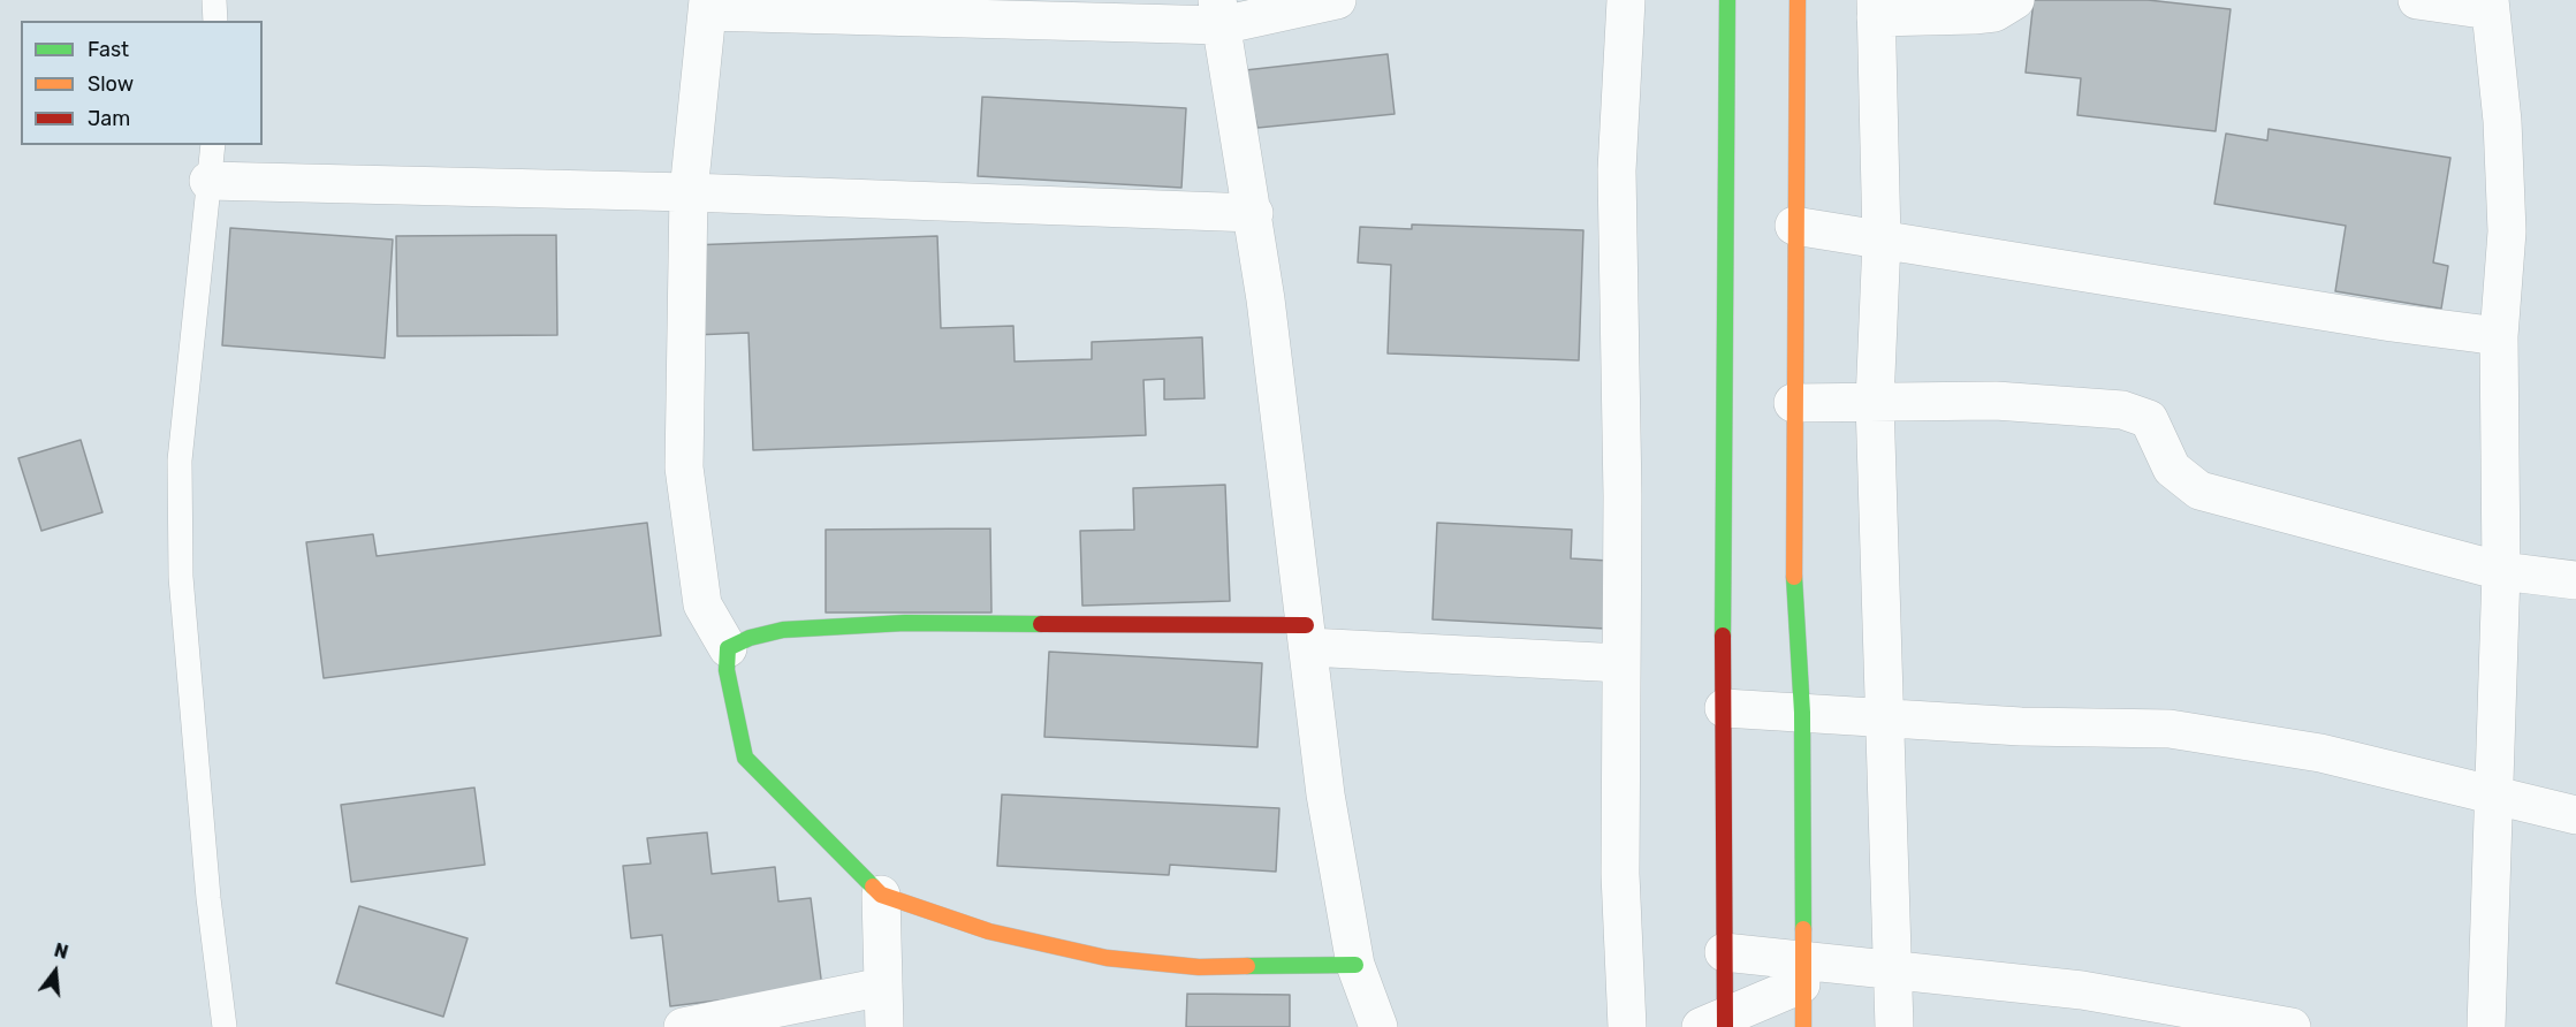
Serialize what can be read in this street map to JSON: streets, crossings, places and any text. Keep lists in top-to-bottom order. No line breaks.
{"legend":["Fast","Slow","Jam"],"north":"top"}
